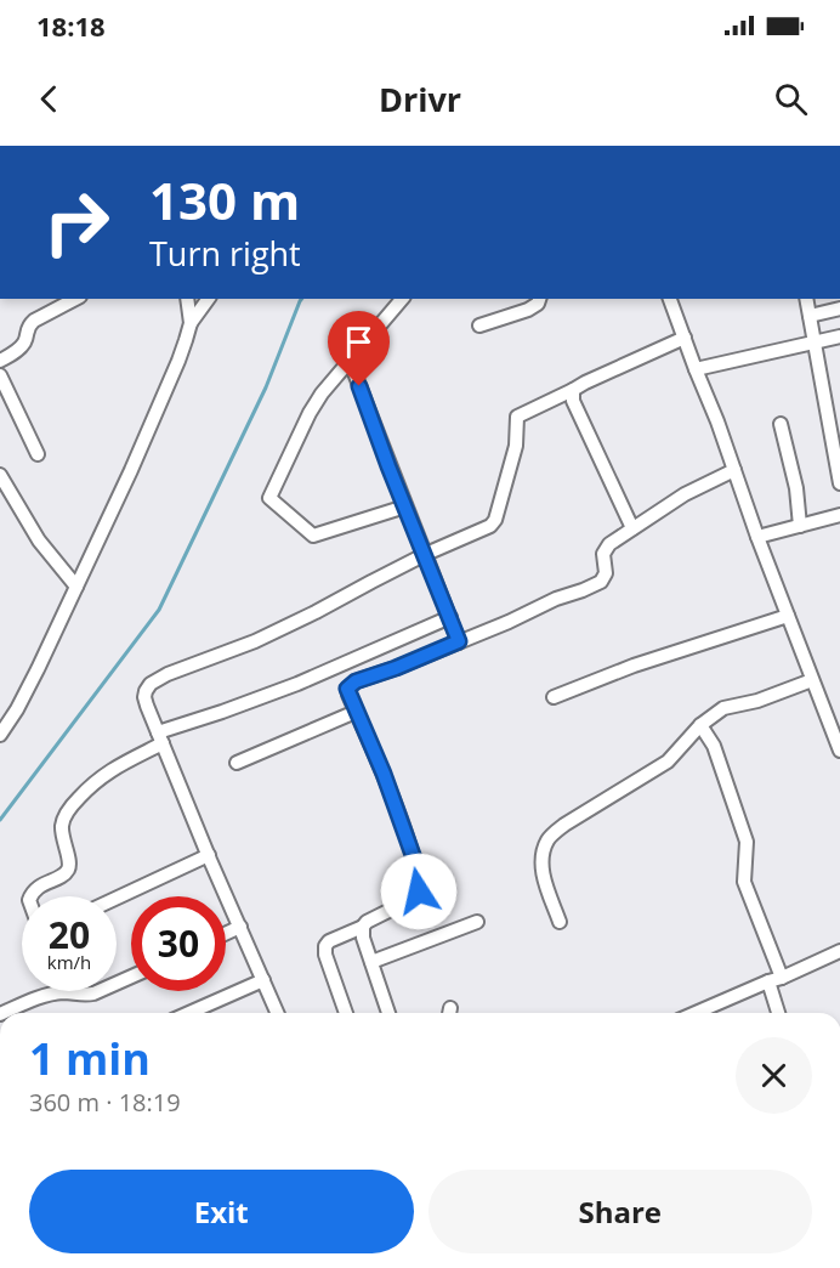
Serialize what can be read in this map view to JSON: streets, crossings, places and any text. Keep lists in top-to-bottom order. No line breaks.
{"page":{"status":"18:18","header":"Drivr","turn":["130 m","Turn right"],"speed":"20 km/h","limit":"30","heading":["1 min","360 m · 18:19"],"buttons":["Exit","Share"]}}
